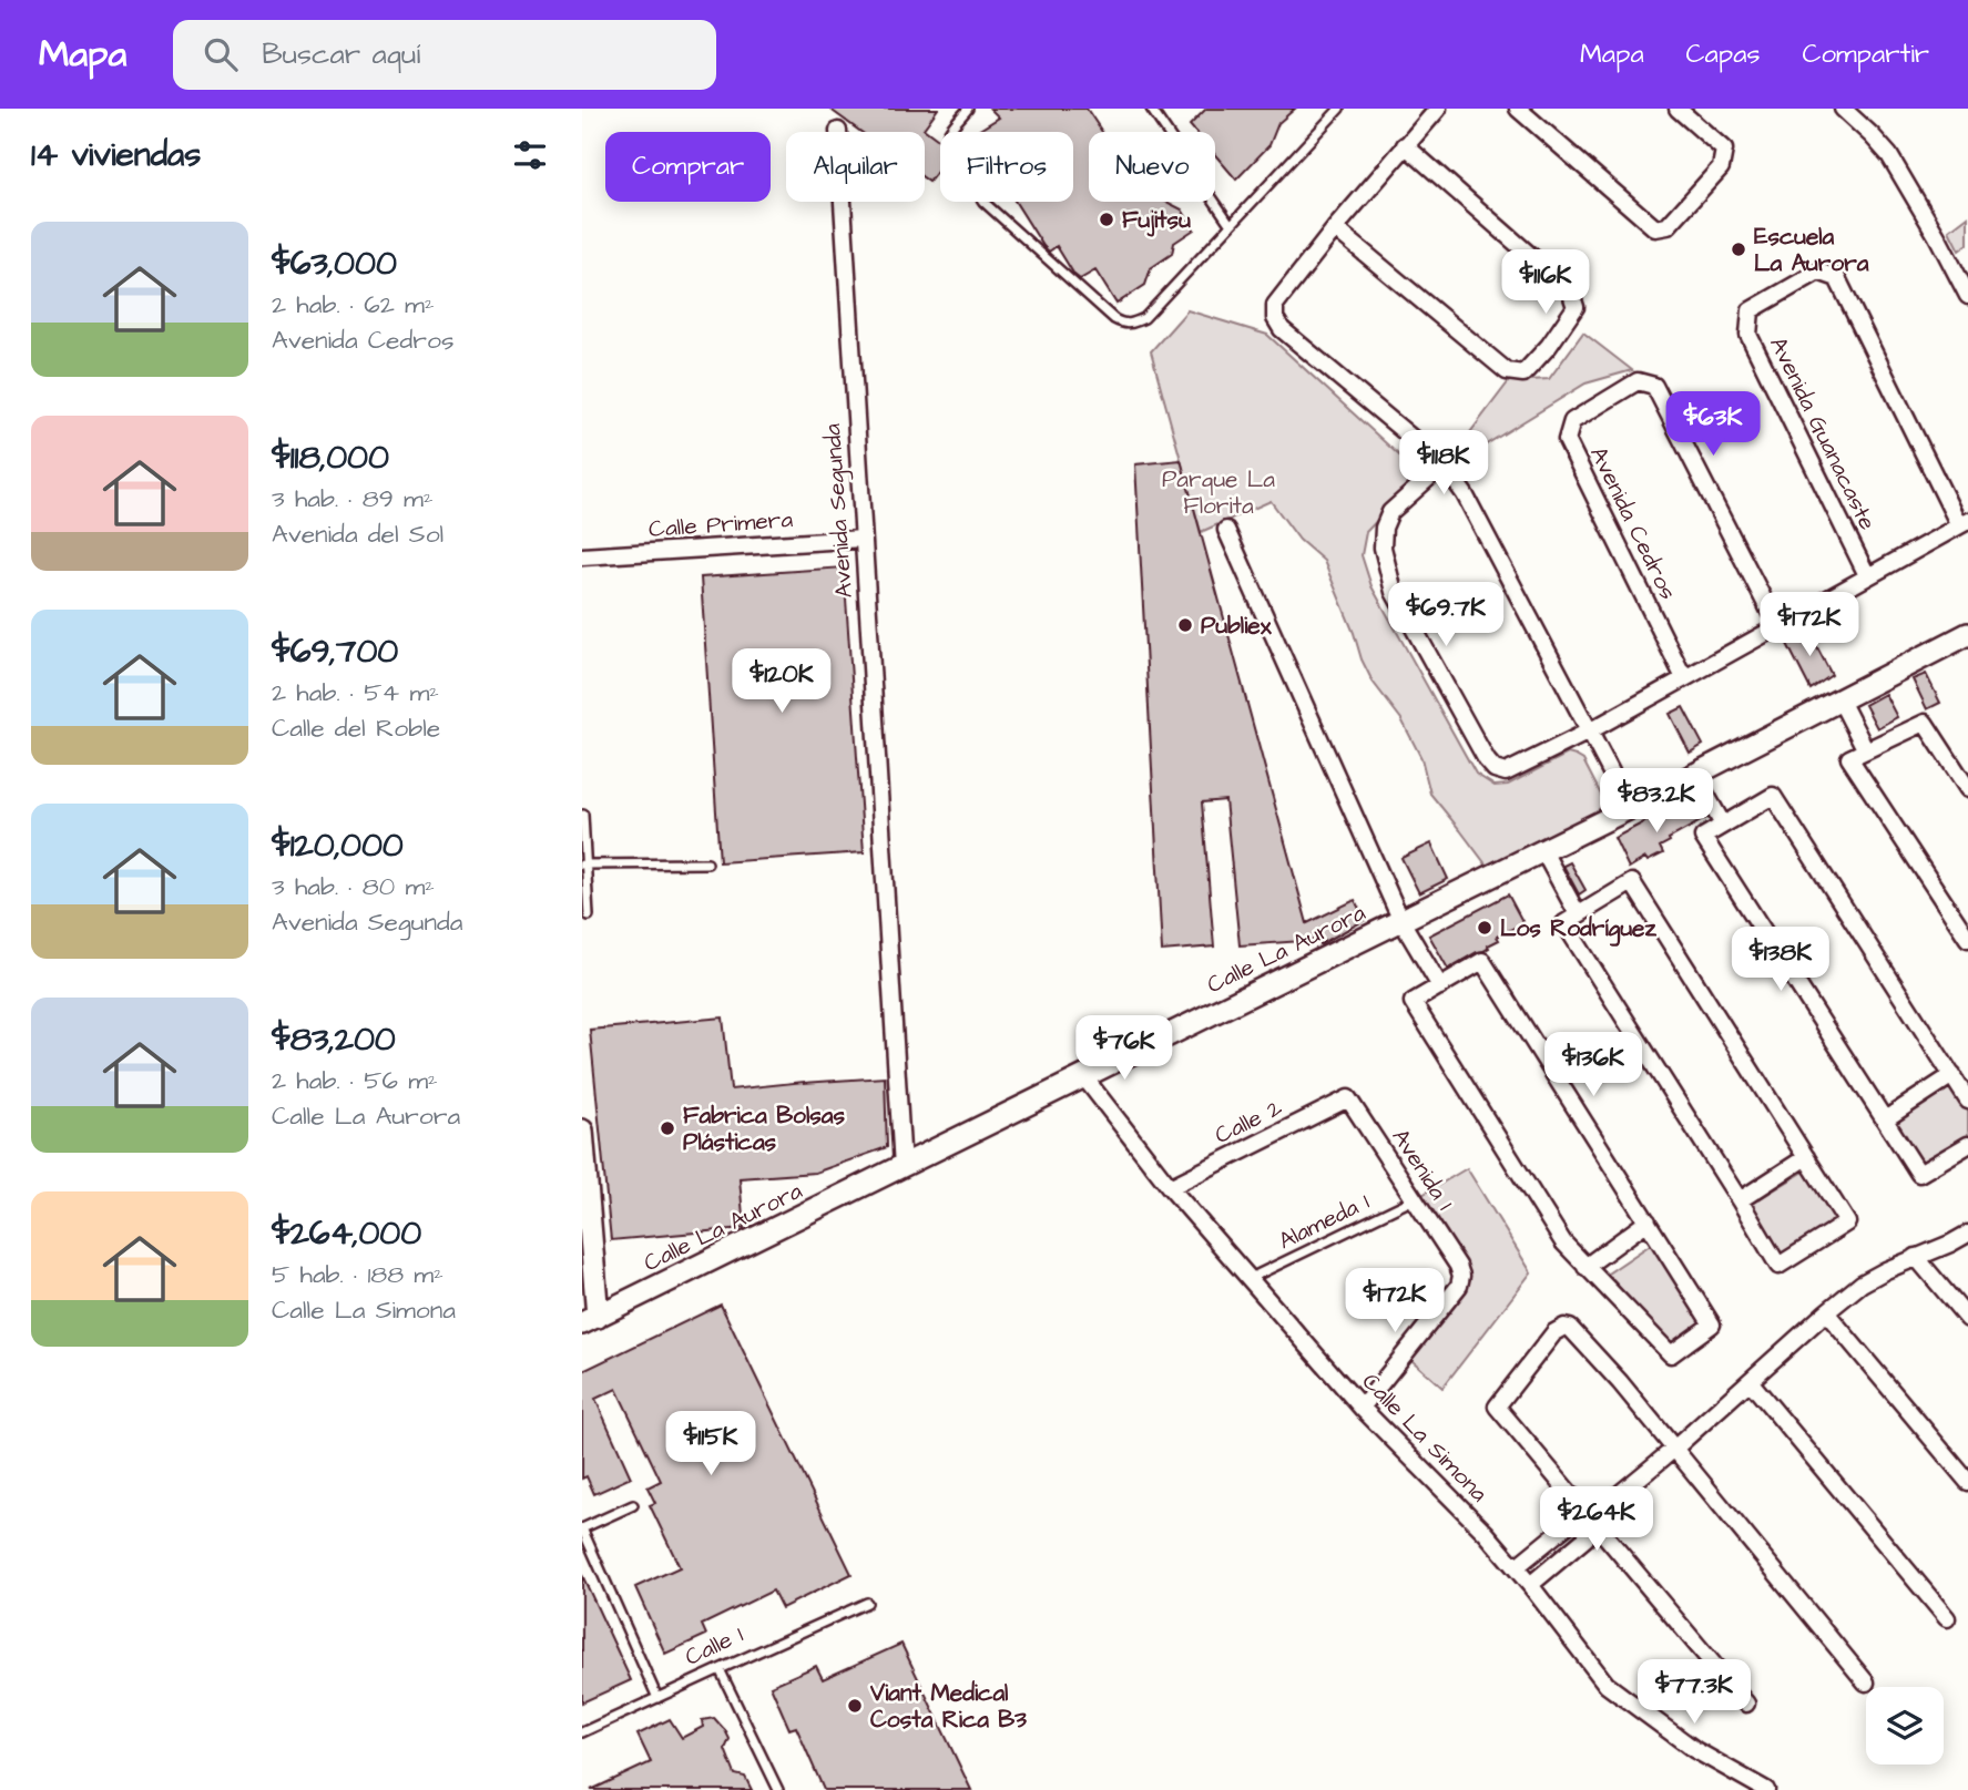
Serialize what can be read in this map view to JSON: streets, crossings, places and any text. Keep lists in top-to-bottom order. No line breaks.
{"streets":{"street":["Avenida Guanacaste","Avenida Segunda","Avenida Cedros","Calle Primera","Calle La Aurora","Calle 2","Avenida 1","Calle La Simona"],"lane":["Alameda 1","Calle 1"]},"crossings":[["Avenida Segunda","Calle Primera"],["Avenida Segunda","Calle La Aurora"],["Calle La Aurora","Calle La Simona"],["Calle 2","Avenida 1"],["Calle 2","Calle La Simona"],["Avenida 1","Alameda 1"],["Avenida 1","Calle La Simona"],["Alameda 1","Calle La Simona"]],"parks":["Parque La Florita"],"places":["Fujitsu","Escuela La Aurora","Publiex","Los Rodríguez","Fabrica Bolsas Plásticas","Viant Medical Costa Rica B3"],"page":{"header":"Mapa","search":"Buscar aquí","nav":["Mapa","Capas","Compartir"],"heading":"14 viviendas","chip":["Comprar","Alquilar","Filtros","Nuevo"],"list":[{"name":"$63,000","note":"2 hab. · 62 m² · Avenida Cedros"},{"name":"$118,000","note":"3 hab. · 89 m² · Avenida del Sol"},{"name":"$69,700","note":"2 hab. · 54 m² · Calle del Roble"},{"name":"$120,000","note":"3 hab. · 80 m² · Avenida Segunda"},{"name":"$83,200","note":"2 hab. · 56 m² · Calle La Aurora"},{"name":"$264,000","note":"5 hab. · 188 m² · Calle La Simona"}],"price":["$116K","$63K","$118K","$69.7K","$172K","$120K","$83.2K","$138K","$76K","$136K","$172K","$115K","$264K","$77.3K"]}}
